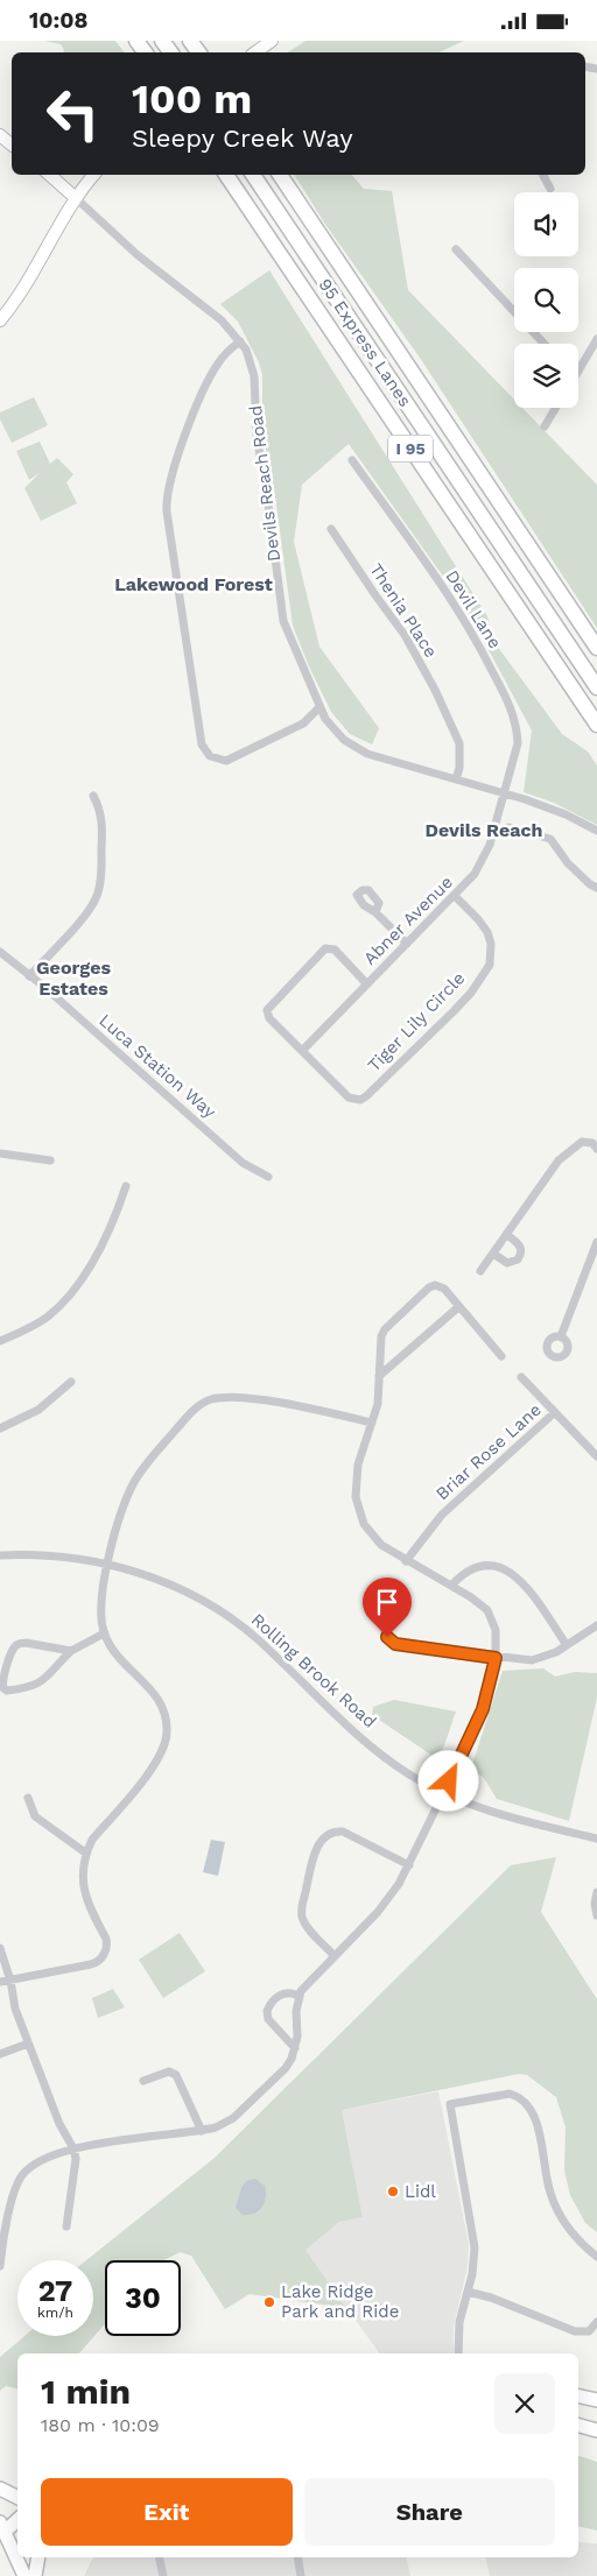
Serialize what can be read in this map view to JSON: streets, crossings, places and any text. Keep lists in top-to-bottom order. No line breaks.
{"streets":{"highway":["95 Express Lanes","I 95"],"main road":["Devils Reach Road"],"street":["Devil Lane","Thenia Place","Abner Avenue","Tiger Lily Circle","Luca Station Way","Briar Rose Lane","Rolling Brook Road"]},"crossings":[["Devils Reach Road","Devil Lane"],["Devils Reach Road","Thenia Place"],["Devils Reach Road","Abner Avenue"],["Devil Lane","Abner Avenue"],["Abner Avenue","Tiger Lily Circle"]],"districts":["Lakewood Forest","Devils Reach","Georges Estates"],"places":["Lidl","Lake Ridge Park and Ride"],"page":{"status":"10:08","turn":["100 m","Sleepy Creek Way"],"speed":"27 km/h","limit":"30","heading":["1 min","180 m · 10:09"],"buttons":["Exit","Share"]}}
